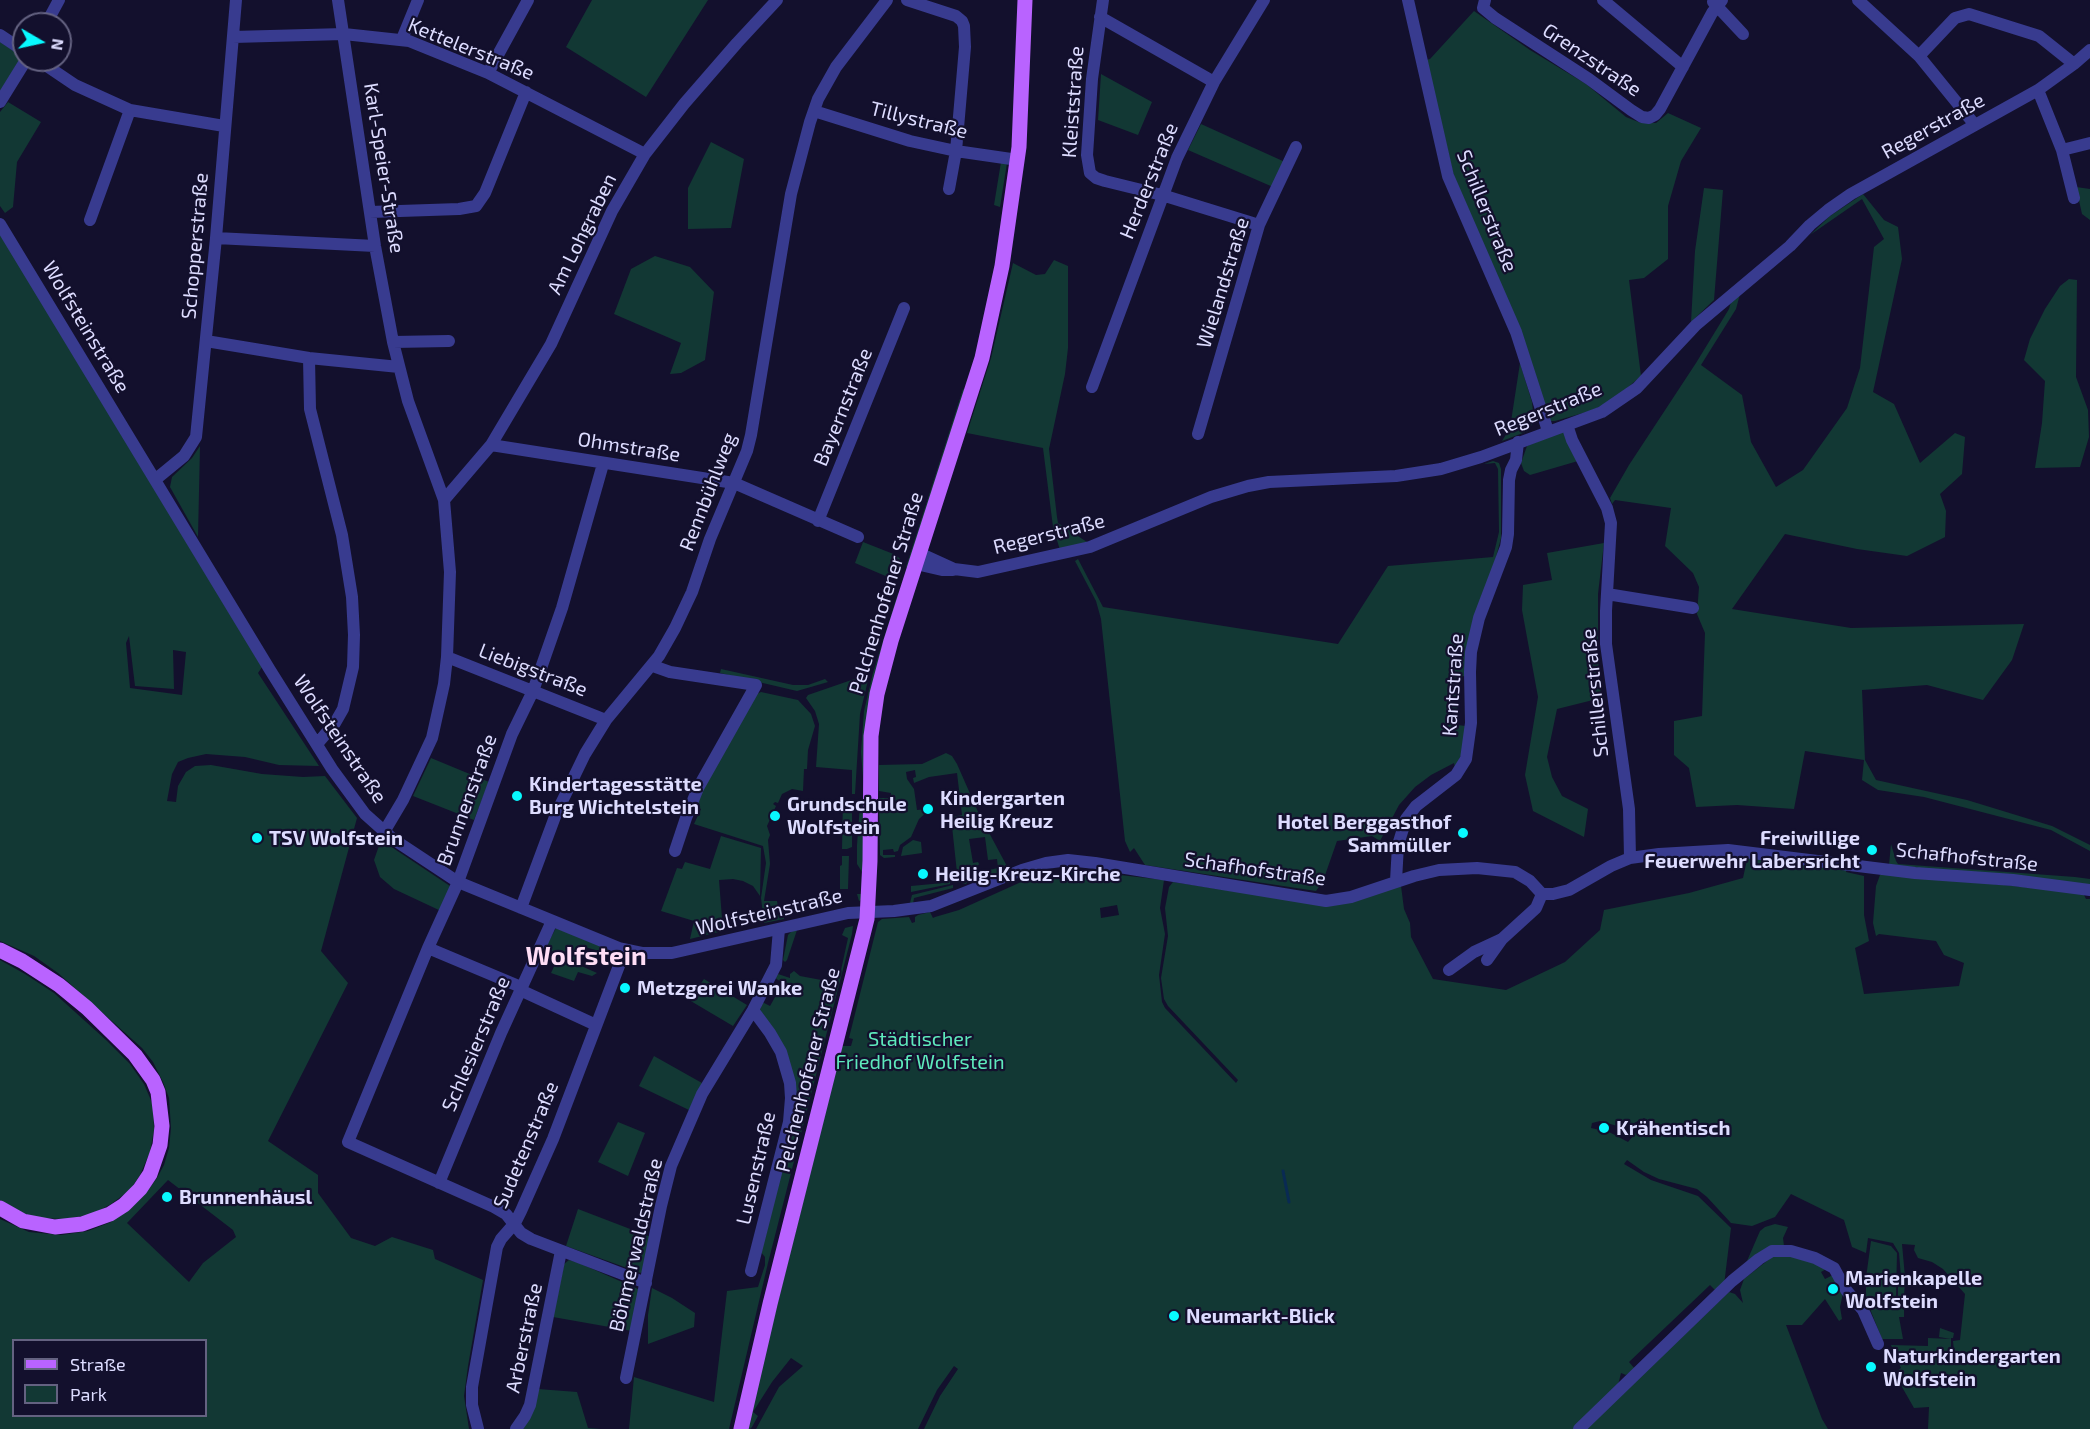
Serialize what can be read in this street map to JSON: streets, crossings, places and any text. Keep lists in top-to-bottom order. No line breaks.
{"streets":{"main road":["Pelchenhofener Straße"],"street":["Kettelerstraße","Grenzstraße","Kleiststraße","Tillystraße","Regerstraße","Karl-Speier-Straße","Herderstraße","Schillerstraße","Am Lohgraben","Schopperstraße","Wielandstraße","Wolfsteinstraße","Bayernstraße","Ohmstraße","Rennbühlweg","Liebigstraße","Kantstraße","Brunnenstraße","Schafhofstraße","Schlesierstraße","Sudetenstraße","Lusenstraße","Böhmerwaldstraße","Arberstraße"]},"crossings":[["Kettelerstraße","Karl-Speier-Straße"],["Kettelerstraße","Am Lohgraben"],["Kettelerstraße","Schopperstraße"],["Kleiststraße","Herderstraße"],["Kleiststraße","Wielandstraße"],["Tillystraße","Rennbühlweg"],["Tillystraße","Pelchenhofener Straße"],["Regerstraße","Schillerstraße"],["Regerstraße","Pelchenhofener Straße"],["Regerstraße","Kantstraße"],["Karl-Speier-Straße","Am Lohgraben"],["Karl-Speier-Straße","Wolfsteinstraße"],["Karl-Speier-Straße","Liebigstraße"],["Schillerstraße","Schafhofstraße"],["Am Lohgraben","Ohmstraße"],["Schopperstraße","Wolfsteinstraße"],["Wolfsteinstraße","Rennbühlweg"],["Wolfsteinstraße","Pelchenhofener Straße"],["Wolfsteinstraße","Brunnenstraße"],["Wolfsteinstraße","Schafhofstraße"],["Wolfsteinstraße","Schlesierstraße"],["Wolfsteinstraße","Sudetenstraße"],["Wolfsteinstraße","Böhmerwaldstraße"],["Bayernstraße","Ohmstraße"],["Ohmstraße","Rennbühlweg"],["Ohmstraße","Brunnenstraße"],["Rennbühlweg","Liebigstraße"],["Pelchenhofener Straße","Schafhofstraße"],["Liebigstraße","Brunnenstraße"],["Kantstraße","Schafhofstraße"],["Brunnenstraße","Schlesierstraße"],["Lusenstraße","Böhmerwaldstraße"]],"districts":["Wolfstein"],"parks":["Städtischer Friedhof Wolfstein"],"places":["Kindertagesstätte Burg Wichtelstein","Kindergarten Heilig Kreuz","Grundschule Wolfstein","Hotel Berggasthof Sammüller","TSV Wolfstein","Freiwillige Feuerwehr Labersricht","Heilig-Kreuz-Kirche","Metzgerei Wanke","Krähentisch","Brunnenhäusl","Marienkapelle Wolfstein","Neumarkt-Blick","Naturkindergarten Wolfstein"],"legend":["Straße","Park"],"north":"right"}
